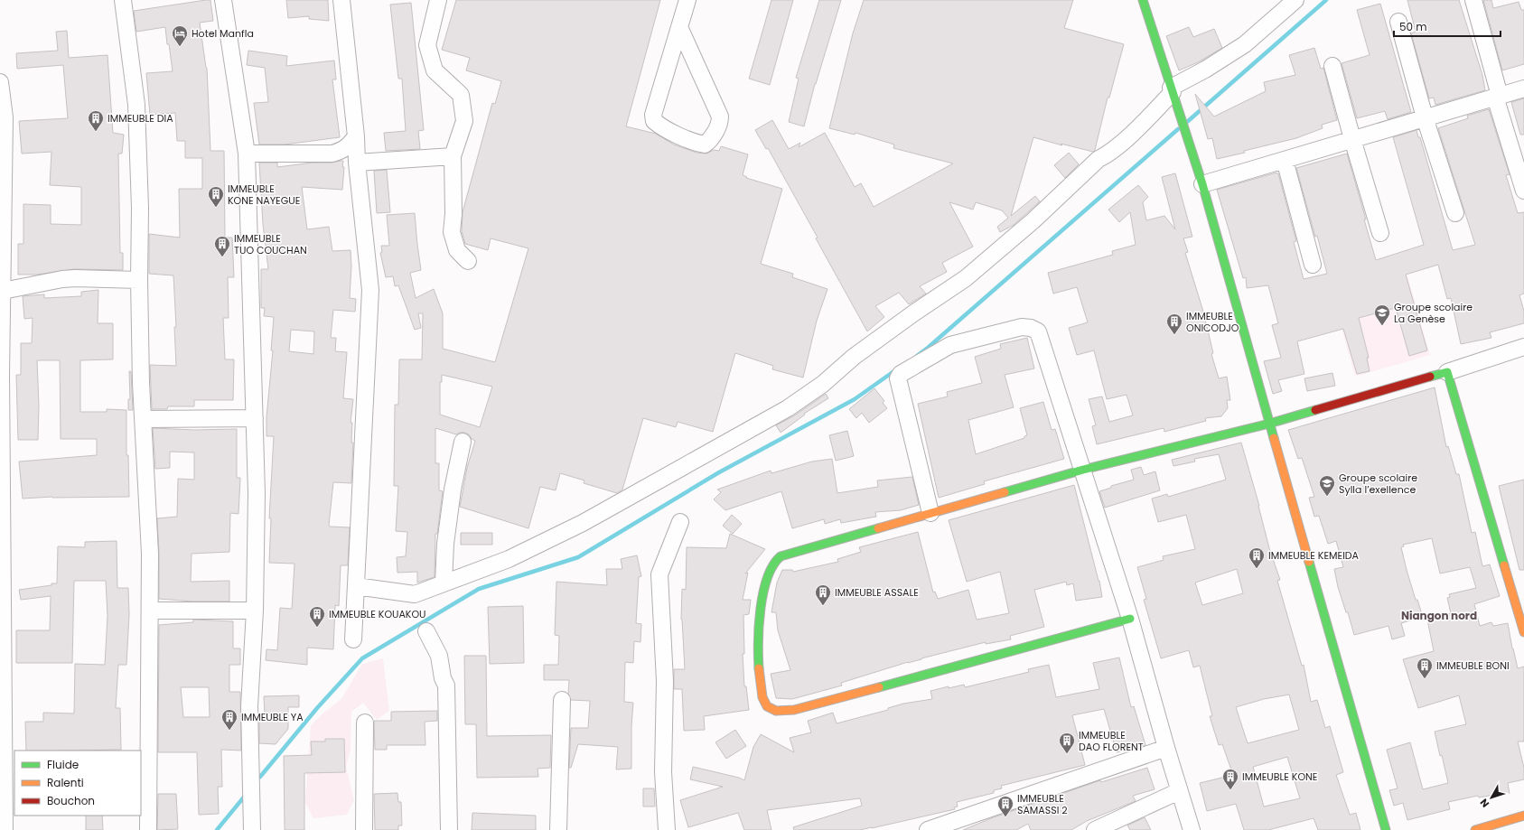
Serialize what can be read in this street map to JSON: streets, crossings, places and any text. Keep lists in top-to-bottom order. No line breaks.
{"districts":["Niangon nord"],"places":{"hotel":["Hotel Manfla"],"building":["IMMEUBLE DIA","IMMEUBLE KONE NAYEGUE","IMMEUBLE TUO COUCHAN","IMMEUBLE ONICODJO","IMMEUBLE KEMEIDA","IMMEUBLE ASSALE","IMMEUBLE KOUAKOU","IMMEUBLE BONI","IMMEUBLE YA","IMMEUBLE DAO FLORENT","IMMEUBLE KONE","IMMEUBLE SAMASSI 2"],"school or university":["Groupe scolaire La Genèse","Groupe scolaire Sylla l’exellence"]},"legend":["Fluide","Ralenti","Bouchon"],"scale_bar":"50 m","north":"bottom left"}
